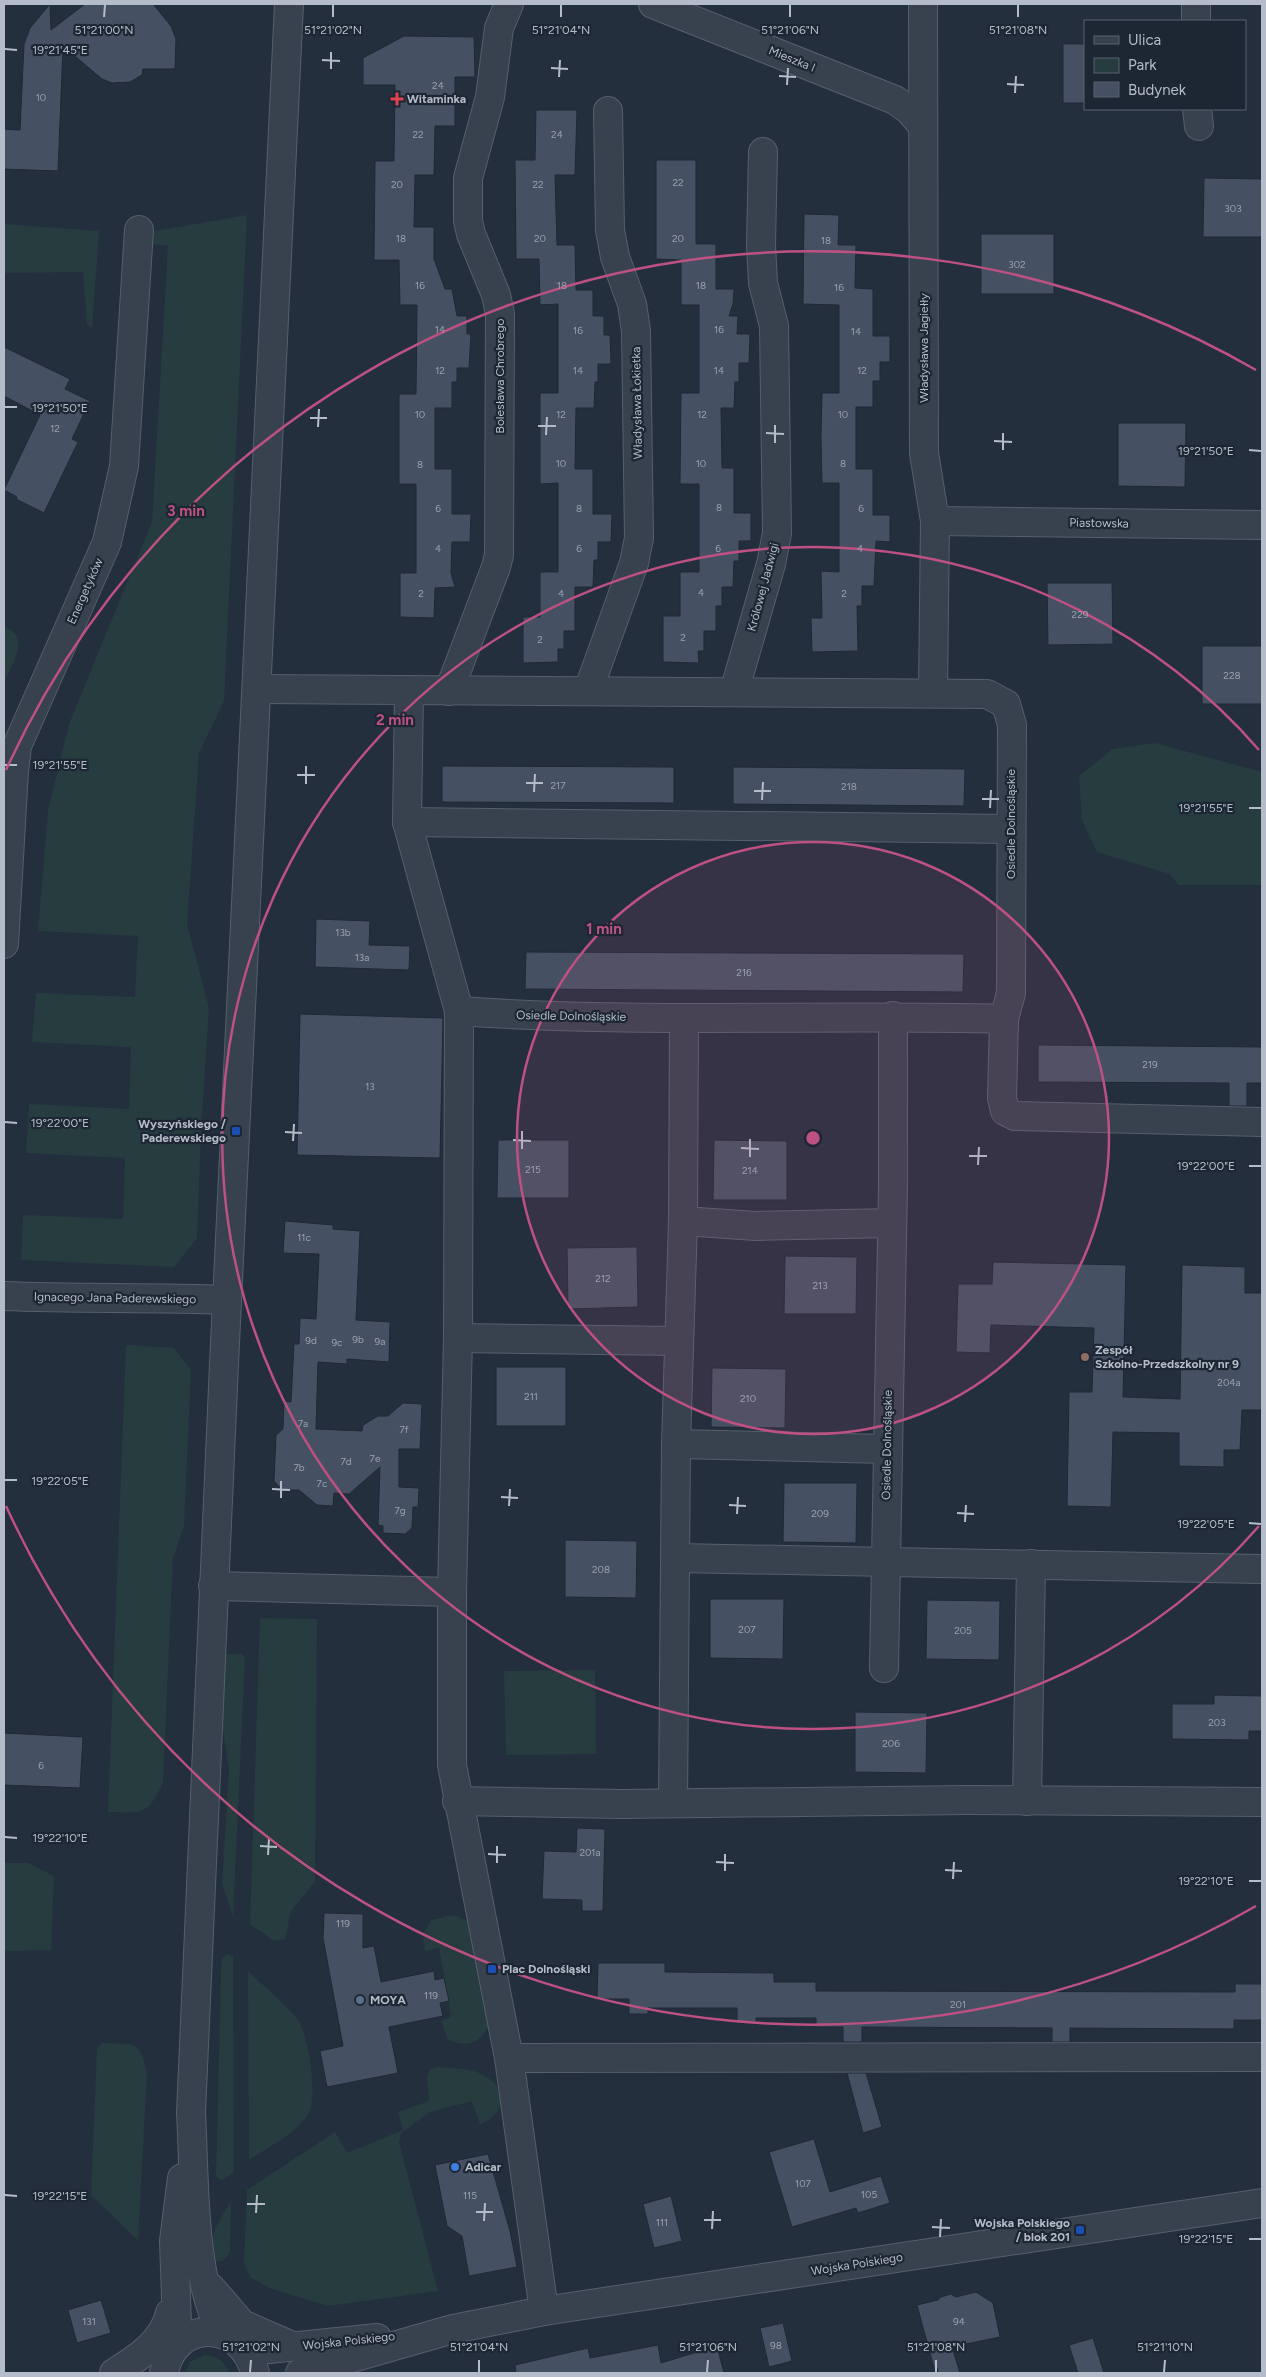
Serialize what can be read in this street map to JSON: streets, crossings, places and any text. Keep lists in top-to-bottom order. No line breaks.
{"streets":{"street":["Mieszka I","Władysława Jagiełły","Bolesława Chrobrego","Władysława Łokietka","Piastowska","Królowej Jadwigi","Energetyków","Osiedle Dolnośląskie","Ignacego Jana Paderewskiego","Wojska Polskiego"]},"crossings":[["Mieszka I","Władysława Jagiełły"],["Władysława Jagiełły","Piastowska"],["Władysława Jagiełły","Osiedle Dolnośląskie"],["Bolesława Chrobrego","Osiedle Dolnośląskie"],["Władysława Łokietka","Osiedle Dolnośląskie"],["Królowej Jadwigi","Osiedle Dolnośląskie"]],"places":{"health":["Witaminka"],"transit":["Wyszyńskiego / Paderewskiego","Plac Dolnośląski","Wojska Polskiego / blok 201"],"other":["Zespół Szkolno-Przedszkolny nr 9","MOYA","Adicar"]},"house_numbers":["24","10","22","24","22","20","22","303","18","20","20","18","302","16","18","18","16","14","16","16","14","12","14","14","12","10","12","12","10","12","10","10","8","8","8","6","8","6","4","6","6","4","4","2","4","2","229","2","2","228","217","218","13b","13a","216","219","13","215","214","11c","212","213","9b","9d","9a","9c","204a","211","210","7a","7f","7e","7d","7b","7c","7g","209","208","207","205","203","206","6","201a","119","119","201","107","105","115","111","131","94","98"],"legend":["Ulica","Park","Budynek"],"coordinates":["51°21'00\"N","51°21'02\"N","51°21'04\"N","51°21'06\"N","51°21'08\"N","19°21'45\"E","19°21'50\"E","19°21'55\"E","19°22'00\"E","19°22'05\"E","19°22'10\"E","19°22'15\"E","51°21'10\"N"],"rings":["3 min","2 min","1 min"]}
